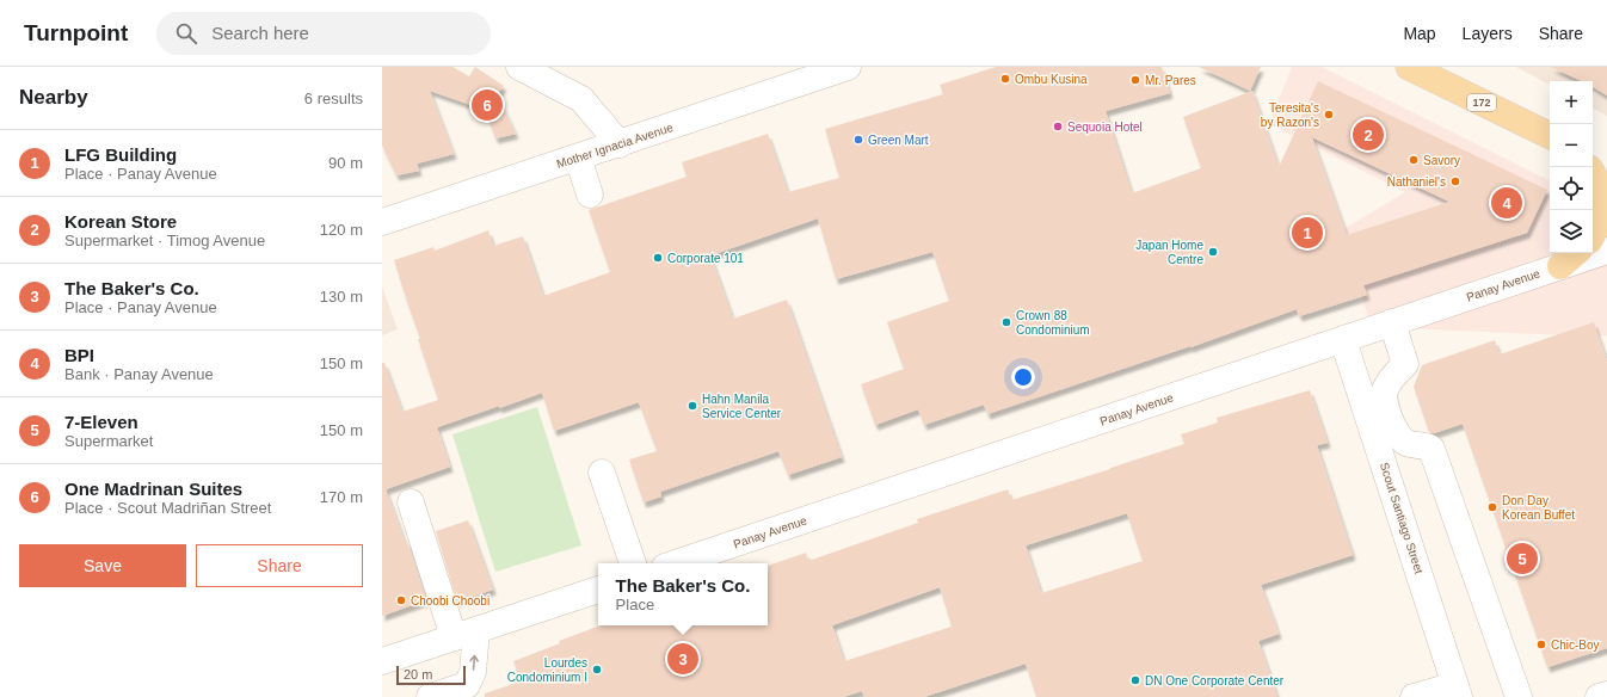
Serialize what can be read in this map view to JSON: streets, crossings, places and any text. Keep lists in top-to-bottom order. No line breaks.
{"streets":{"main road":["172"],"street":["Mother Ignacia Avenue","Panay Avenue","Scout Santiago Street"]},"crossings":[["Panay Avenue","Scout Santiago Street"]],"places":["Ombu Kusina","Mr. Pares","Teresita's by Razon's","Sequoia Hotel","Green Mart","Savory","Nathaniel's","Japan Home Centre","Corporate 101","Crown 88 Condominium","Hahn Manila Service Center","Don Day Korean Buffet","Choobi Choobi","Chic-Boy","Lourdes Condominium I","DN One Corporate Center"],"scale_bar":"20 m","page":{"header":"Turnpoint","search":"Search here","nav":["Map","Layers","Share"],"heading":["Nearby","6 results"],"map_buttons":["+","−"],"pins":["6","2","4","1","5","3"],"list":[{"mark":"1","name":"LFG Building","note":"Place · Panay Avenue","value":"90 m"},{"mark":"2","name":"Korean Store","note":"Supermarket · Timog Avenue","value":"120 m"},{"mark":"3","name":"The Baker's Co.","note":"Place · Panay Avenue","value":"130 m"},{"mark":"4","name":"BPI","note":"Bank · Panay Avenue","value":"150 m"},{"mark":"5","name":"7-Eleven","note":"Supermarket","value":"150 m"},{"mark":"6","name":"One Madrinan Suites","note":"Place · Scout Madriñan Street","value":"170 m"}],"buttons":["Save","Share"],"popup":["The Baker's Co.","Place"],"scale":"20 m"}}
